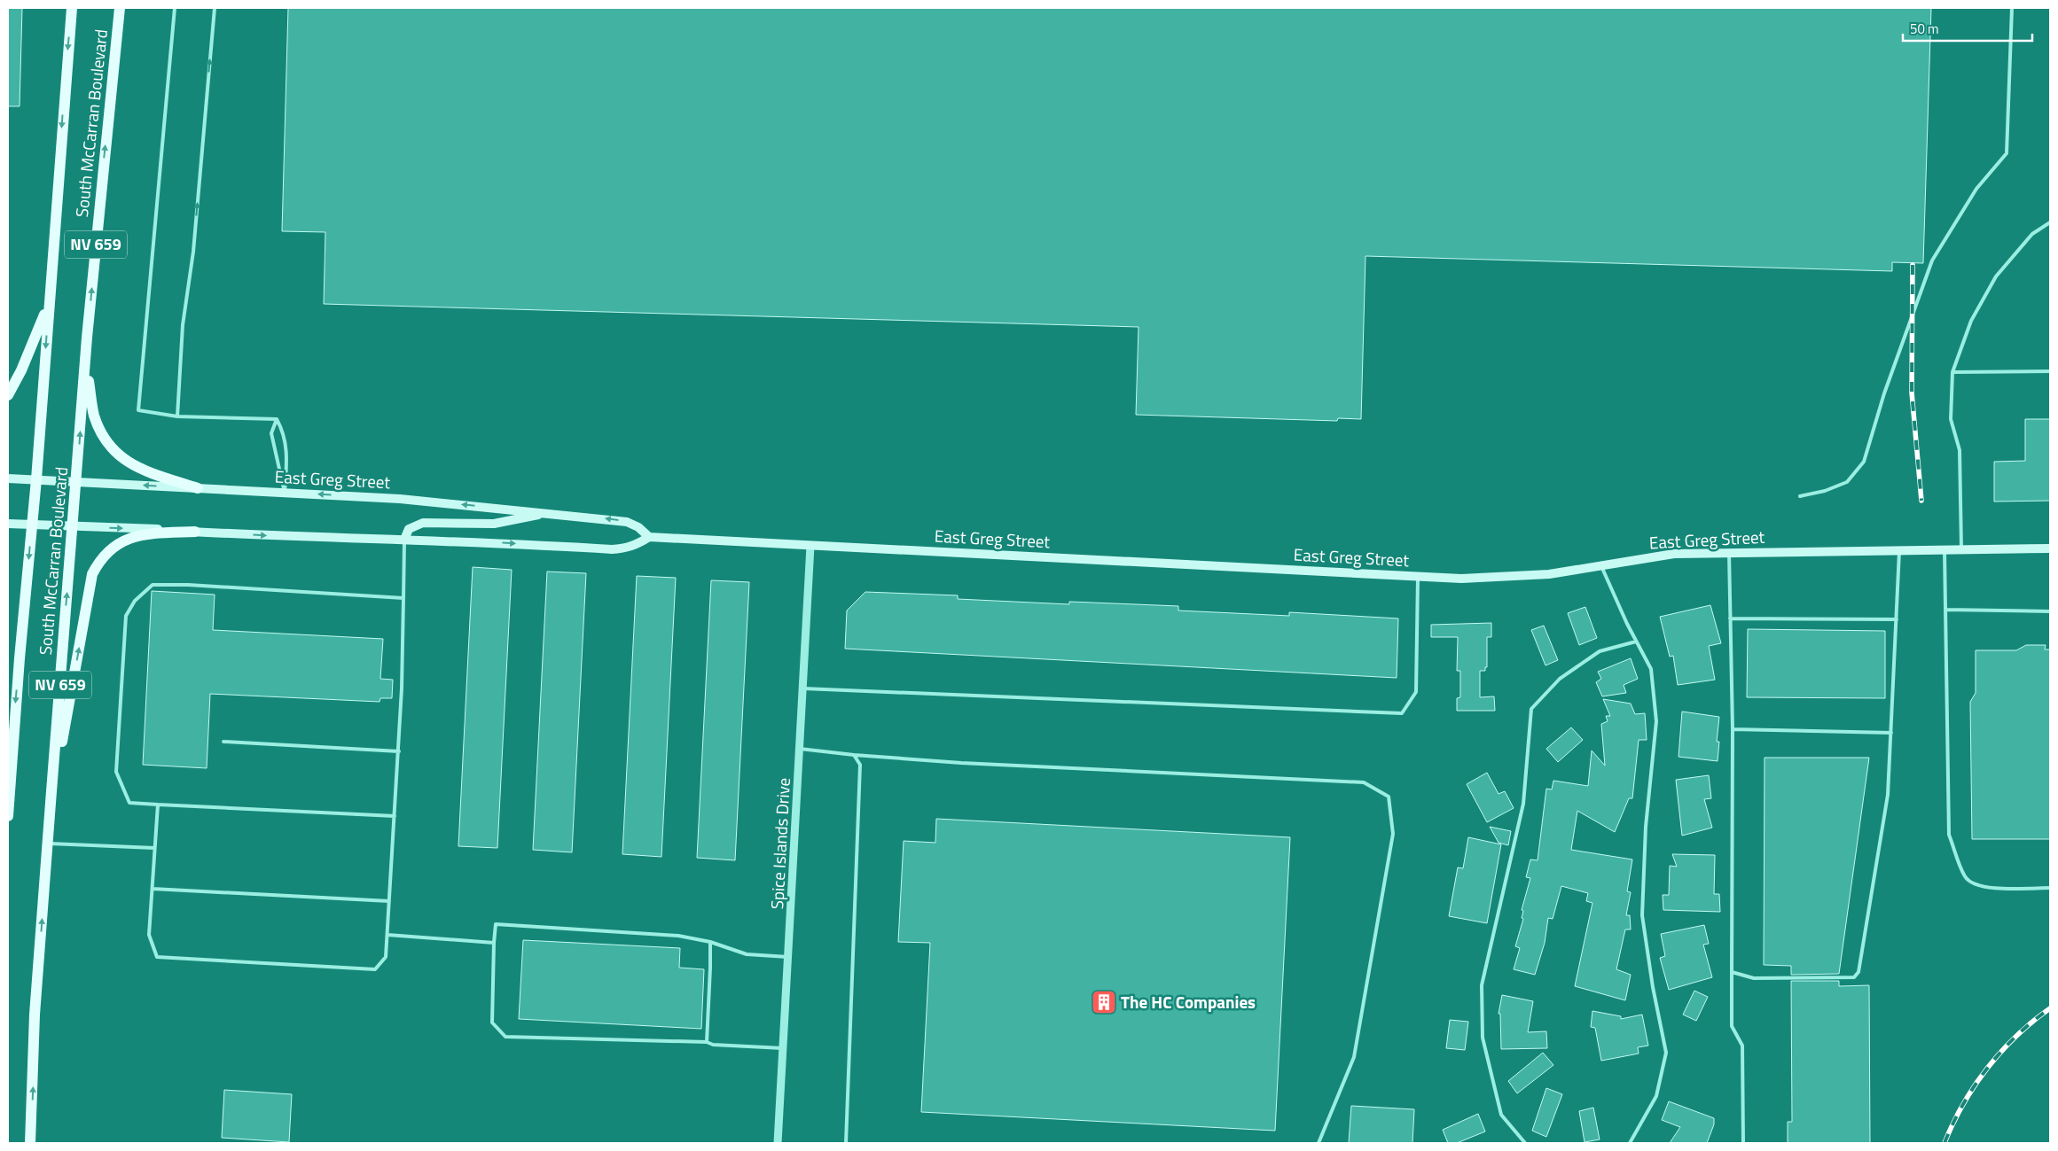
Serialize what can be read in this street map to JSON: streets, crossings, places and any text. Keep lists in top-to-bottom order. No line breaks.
{"streets":{"main road":["South McCarran Boulevard","NV 659","East Greg Street"],"street":["Spice Islands Drive"]},"crossings":[["South McCarran Boulevard","East Greg Street"],["East Greg Street","Spice Islands Drive"]],"places":{"building":["The HC Companies"]},"scale_bar":"50 m"}
